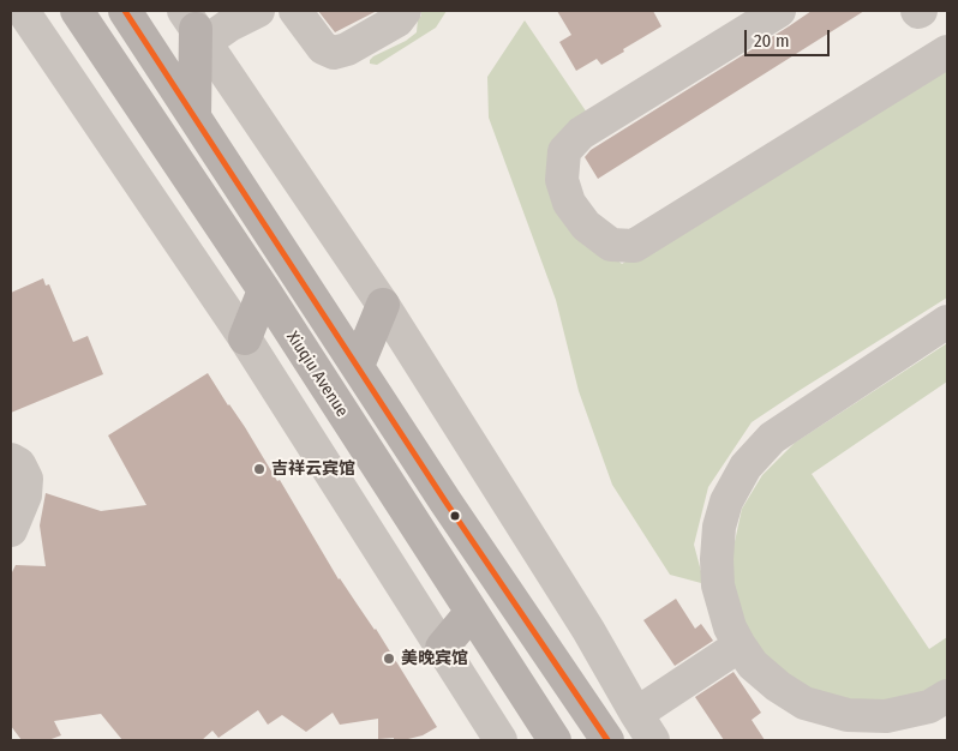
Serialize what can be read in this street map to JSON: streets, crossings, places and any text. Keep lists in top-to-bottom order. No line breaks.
{"streets":{"main road":["Xiuqiu Avenue"]},"places":["吉祥云宾馆","美晚宾馆"],"scale_bar":"20 m"}
